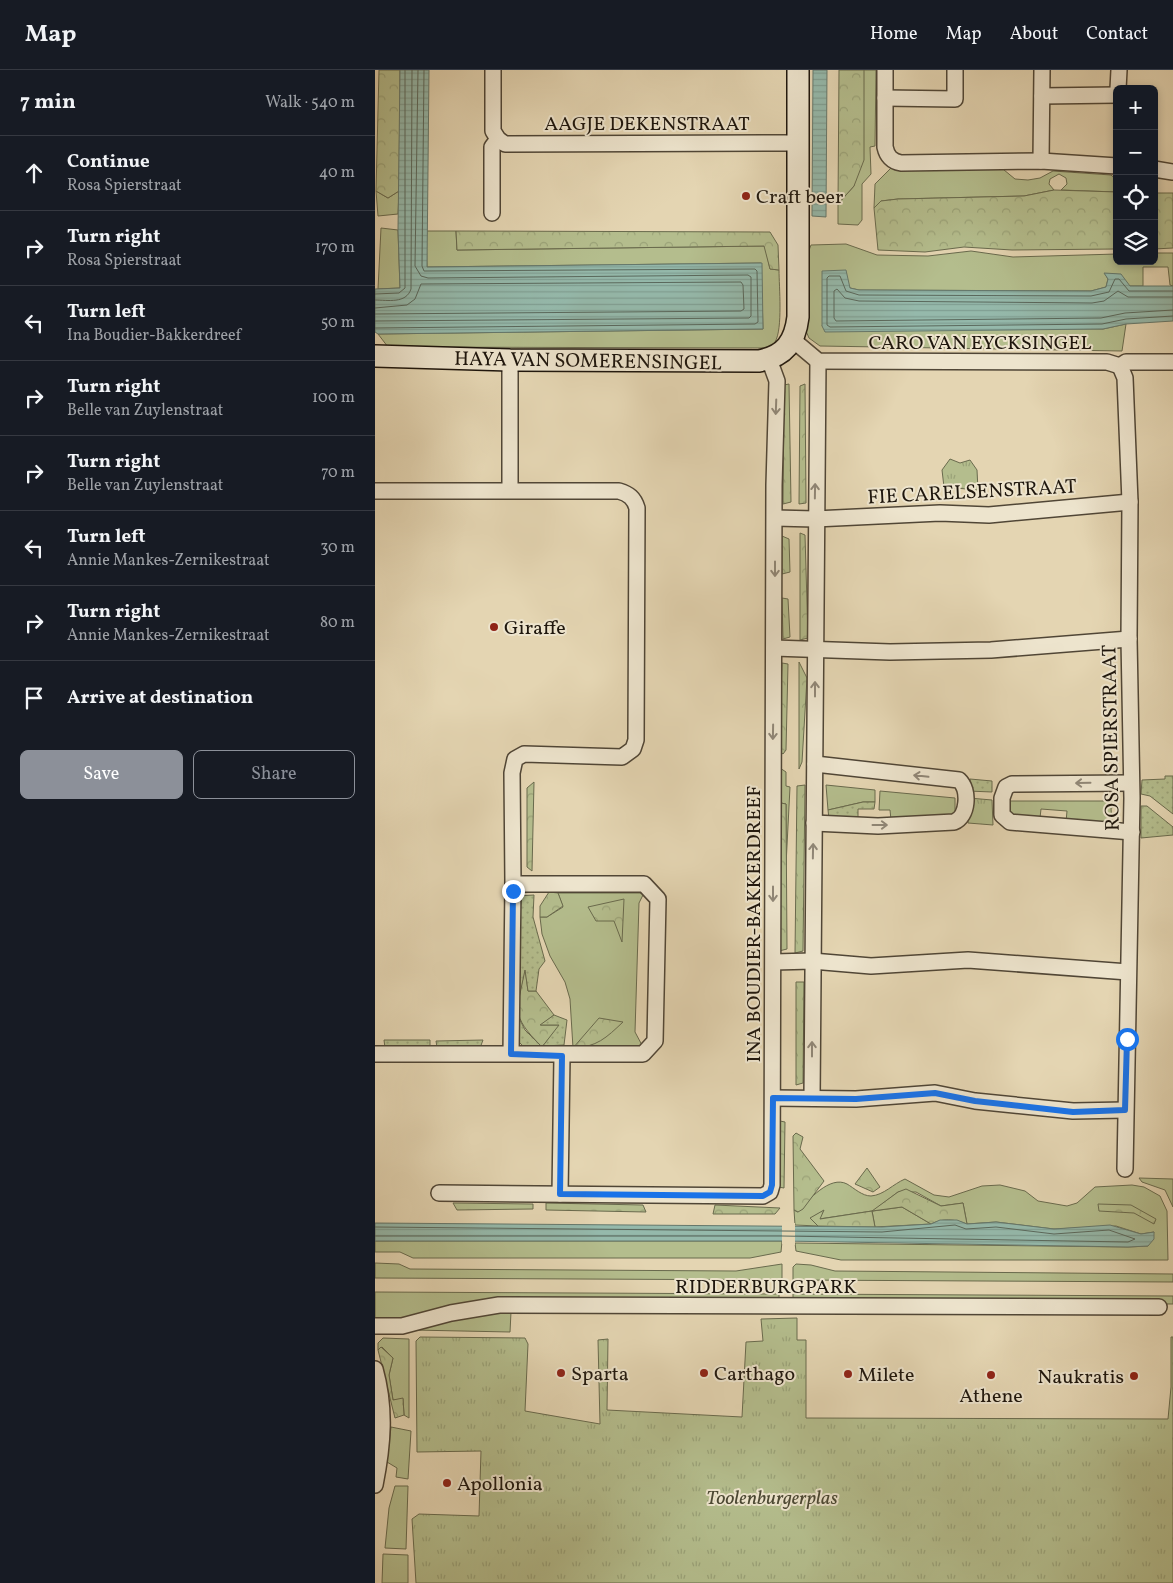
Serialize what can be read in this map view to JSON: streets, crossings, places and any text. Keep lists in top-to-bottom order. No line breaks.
{"streets":{"street":["AAGJE DEKENSTRAAT","CARO VAN EYCKSINGEL","HAYA VAN SOMERENSINGEL","FIE CARELSENSTRAAT","ROSA SPIERSTRAAT","INA BOUDIER-BAKKERDREEF","RIDDERBURGPARK"]},"crossings":[["CARO VAN EYCKSINGEL","ROSA SPIERSTRAAT"],["HAYA VAN SOMERENSINGEL","INA BOUDIER-BAKKERDREEF"],["FIE CARELSENSTRAAT","ROSA SPIERSTRAAT"]],"parks":["Toolenburgerplas"],"places":["Craft beer","Giraffe","Sparta","Carthago","Milete","Athene","Naukratis","Apollonia"],"page":{"header":"Map","nav":["Home","Map","About","Contact"],"heading":["7 min","Walk · 540 m"],"map_buttons":["+","−"],"list":[["Continue","Rosa Spierstraat","40 m"],["Turn right","Rosa Spierstraat","170 m"],["Turn left","Ina Boudier-Bakkerdreef","50 m"],["Turn right","Belle van Zuylenstraat","100 m"],["Turn right","Belle van Zuylenstraat","70 m"],["Turn left","Annie Mankes-Zernikestraat","30 m"],["Turn right","Annie Mankes-Zernikestraat","80 m"],"Arrive at destination"],"buttons":["Save","Share"]}}
